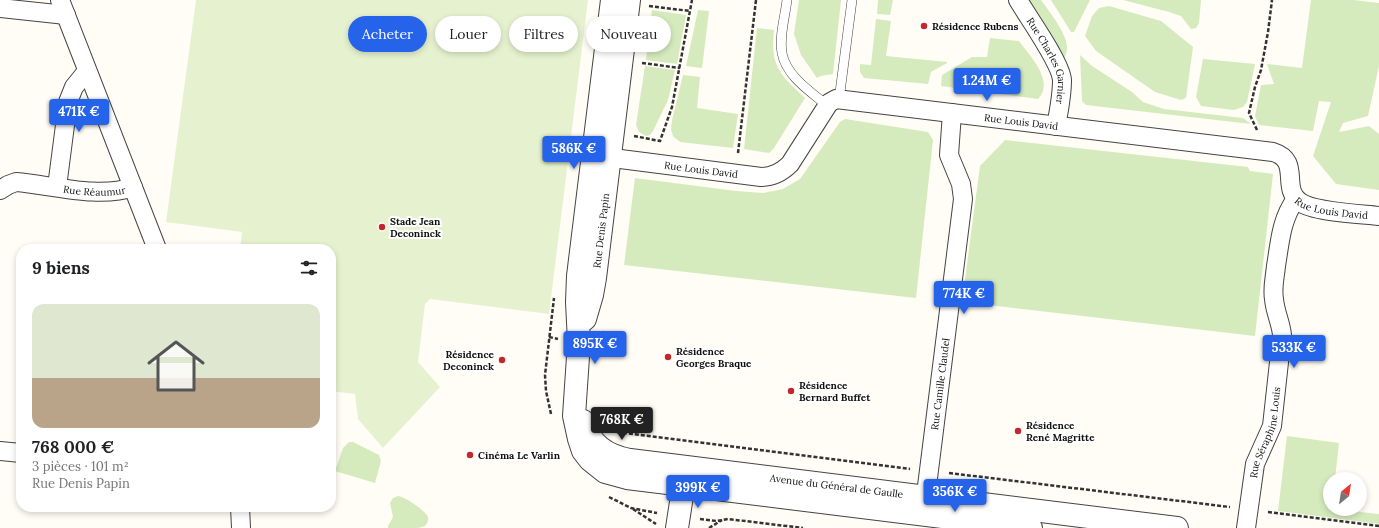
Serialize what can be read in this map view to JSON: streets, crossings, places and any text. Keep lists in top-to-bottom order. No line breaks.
{"streets":{"street":["Rue Charles Garnier","Rue Louis David","Rue Réaumur","Rue Denis Papin","Rue Camille Claudel","Rue Séraphine Louis","Avenue du Général de Gaulle"]},"crossings":[["Rue Charles Garnier","Rue Louis David"],["Rue Louis David","Rue Denis Papin"],["Rue Louis David","Rue Camille Claudel"],["Rue Louis David","Rue Séraphine Louis"],["Rue Denis Papin","Avenue du Général de Gaulle"],["Rue Camille Claudel","Avenue du Général de Gaulle"]],"places":["Résidence Rubens","Stade Jean Deconinck","Résidence Georges Braque","Résidence Deconinck","Résidence Bernard Buffet","Résidence René Magritte","Cinéma Le Varlin"],"north":"top right","page":{"chip":["Acheter","Louer","Filtres","Nouveau"],"price":["1.24M €","471K €","586K €","774K €","895K €","533K €","768K €","399K €","356K €"],"heading":"9 biens","list":[{"name":"768 000 €","note":"3 pièces · 101 m² · Rue Denis Papin"}]}}
